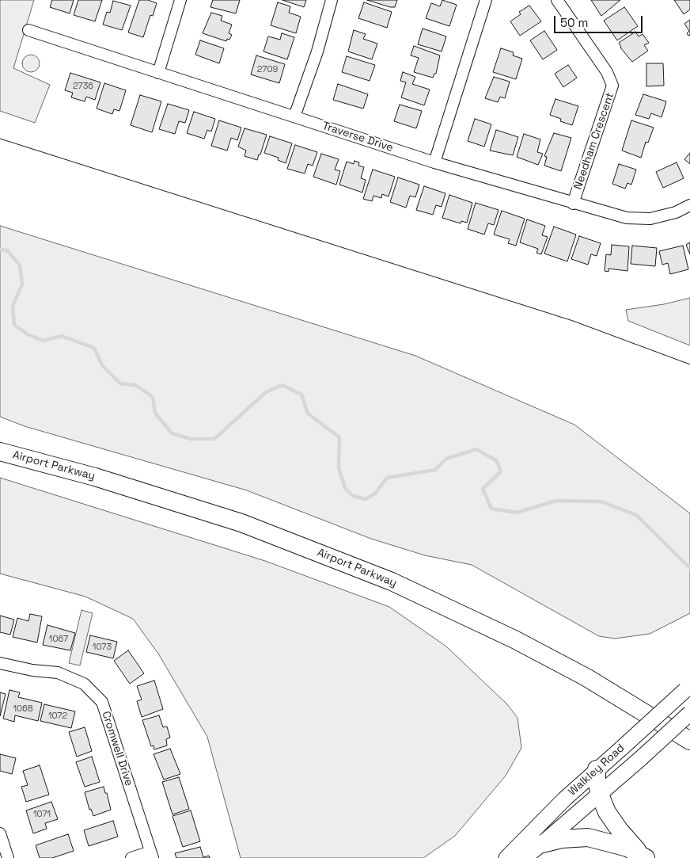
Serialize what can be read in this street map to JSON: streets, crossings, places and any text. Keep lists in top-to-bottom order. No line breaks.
{"streets":{"highway":["Airport Parkway"],"main road":["Walkley Road"],"street":["Traverse Drive","Needham Crescent","Cromwell Drive"]},"crossings":[["Traverse Drive","Needham Crescent"]],"house_numbers":["2709","2736","1067","1073","1068","1072","1071"],"scale_bar":"50 m"}
